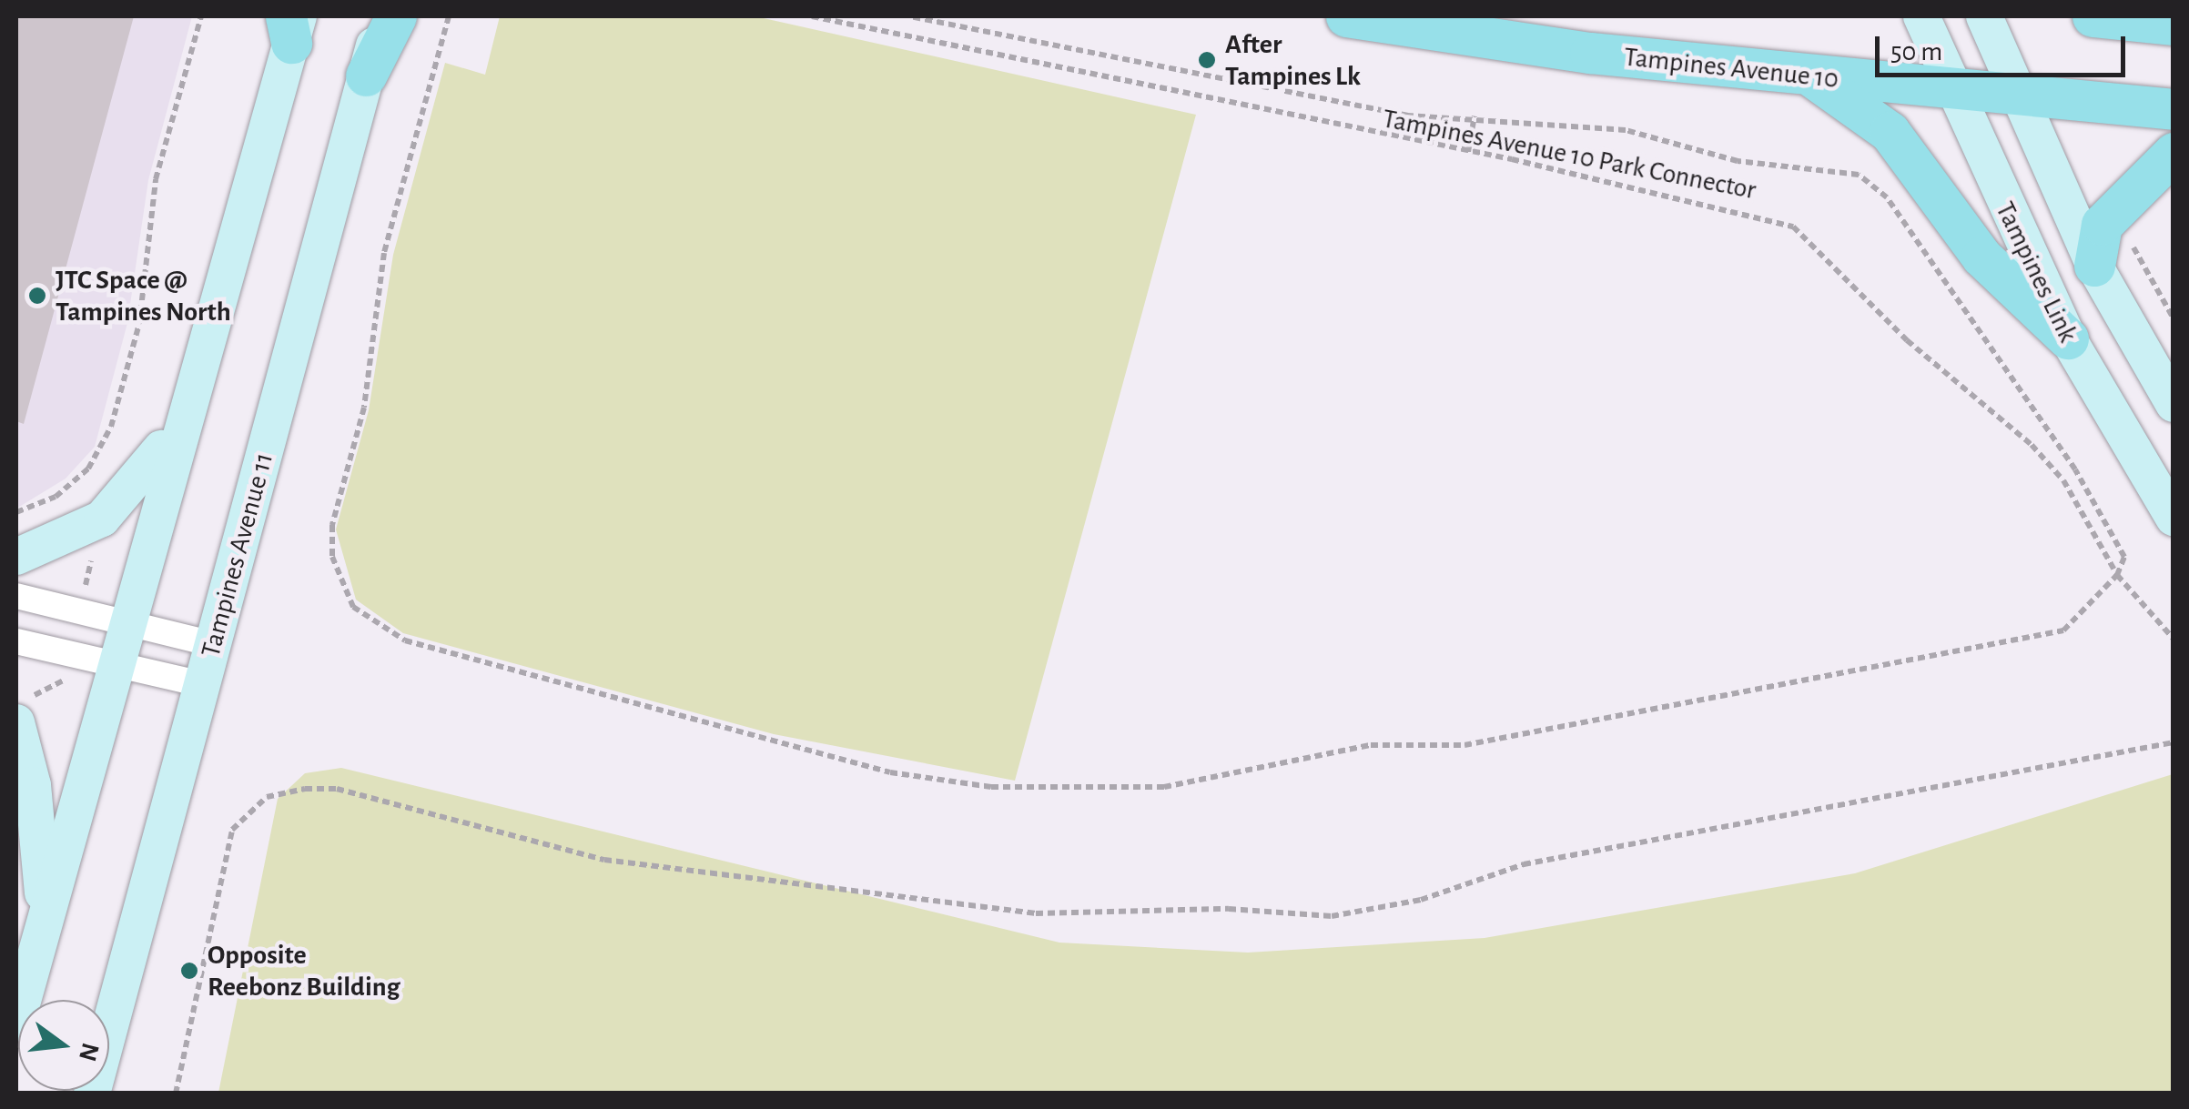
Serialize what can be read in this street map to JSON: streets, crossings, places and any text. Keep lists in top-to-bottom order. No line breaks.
{"streets":{"main road":["Tampines Avenue 10","Tampines Link","Tampines Avenue 11"],"path":["Tampines Avenue 10 Park Connector"]},"crossings":[["Tampines Avenue 10","Tampines Link"]],"places":["After Tampines Lk","JTC Space @ Tampines North","Opposite Reebonz Building"],"scale_bar":"50 m","north":"right"}
